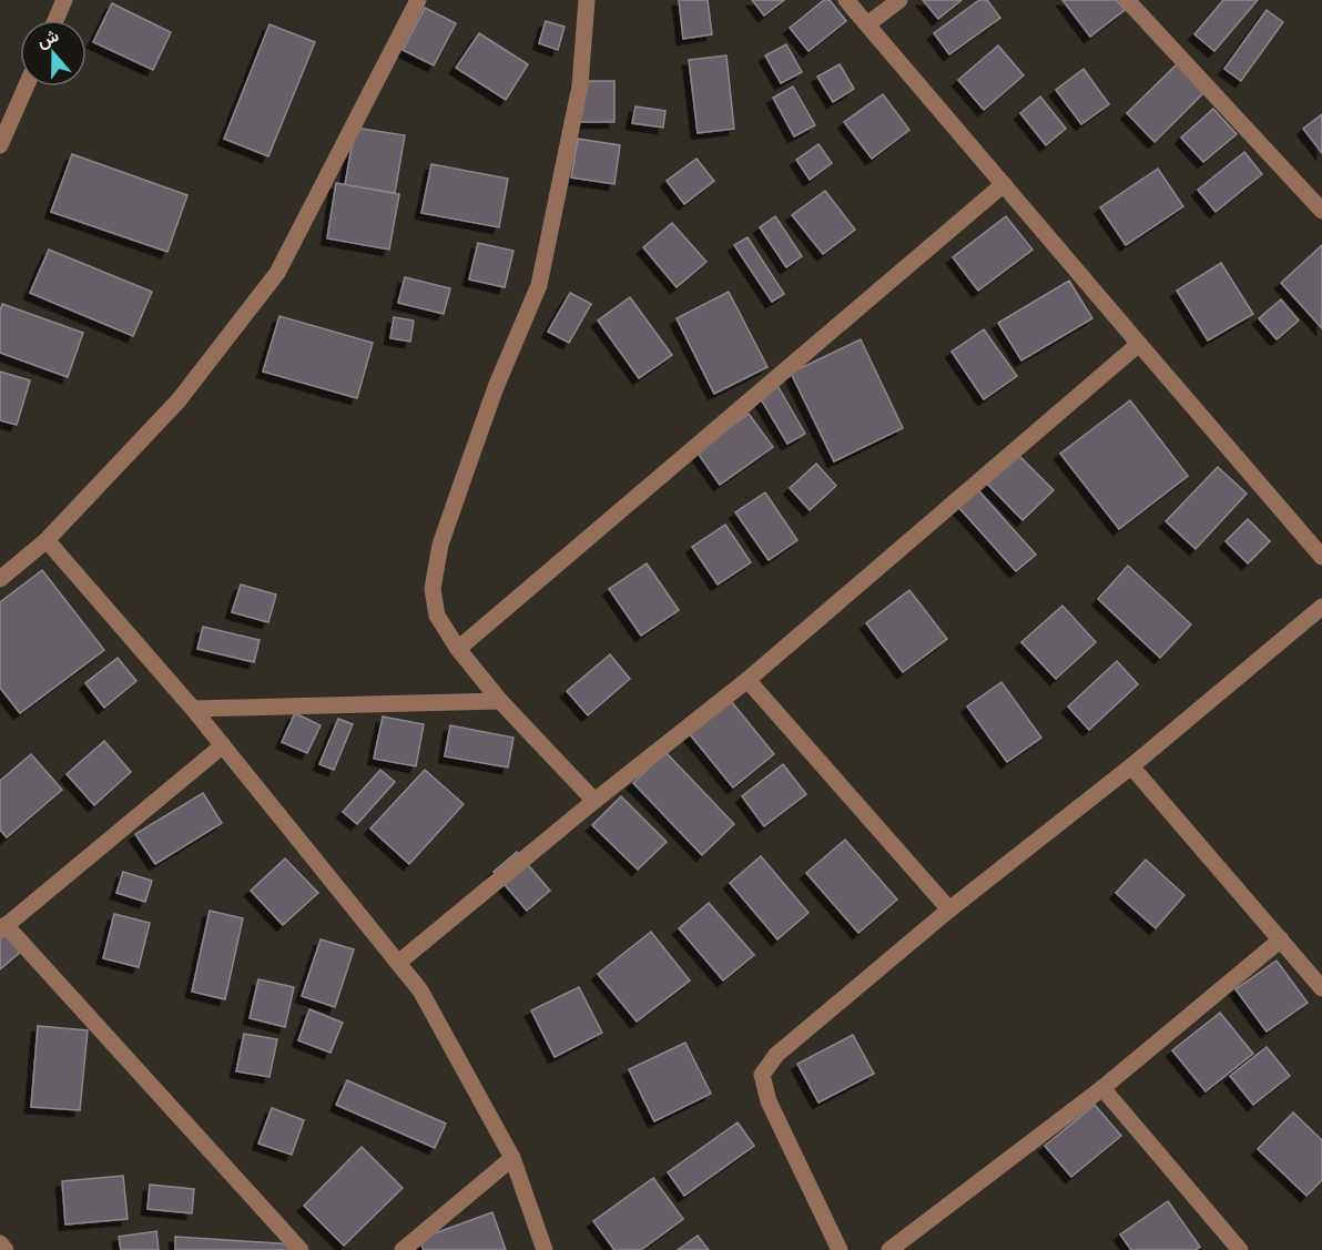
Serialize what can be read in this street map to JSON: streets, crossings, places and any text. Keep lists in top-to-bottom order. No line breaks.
{"north":"top"}
